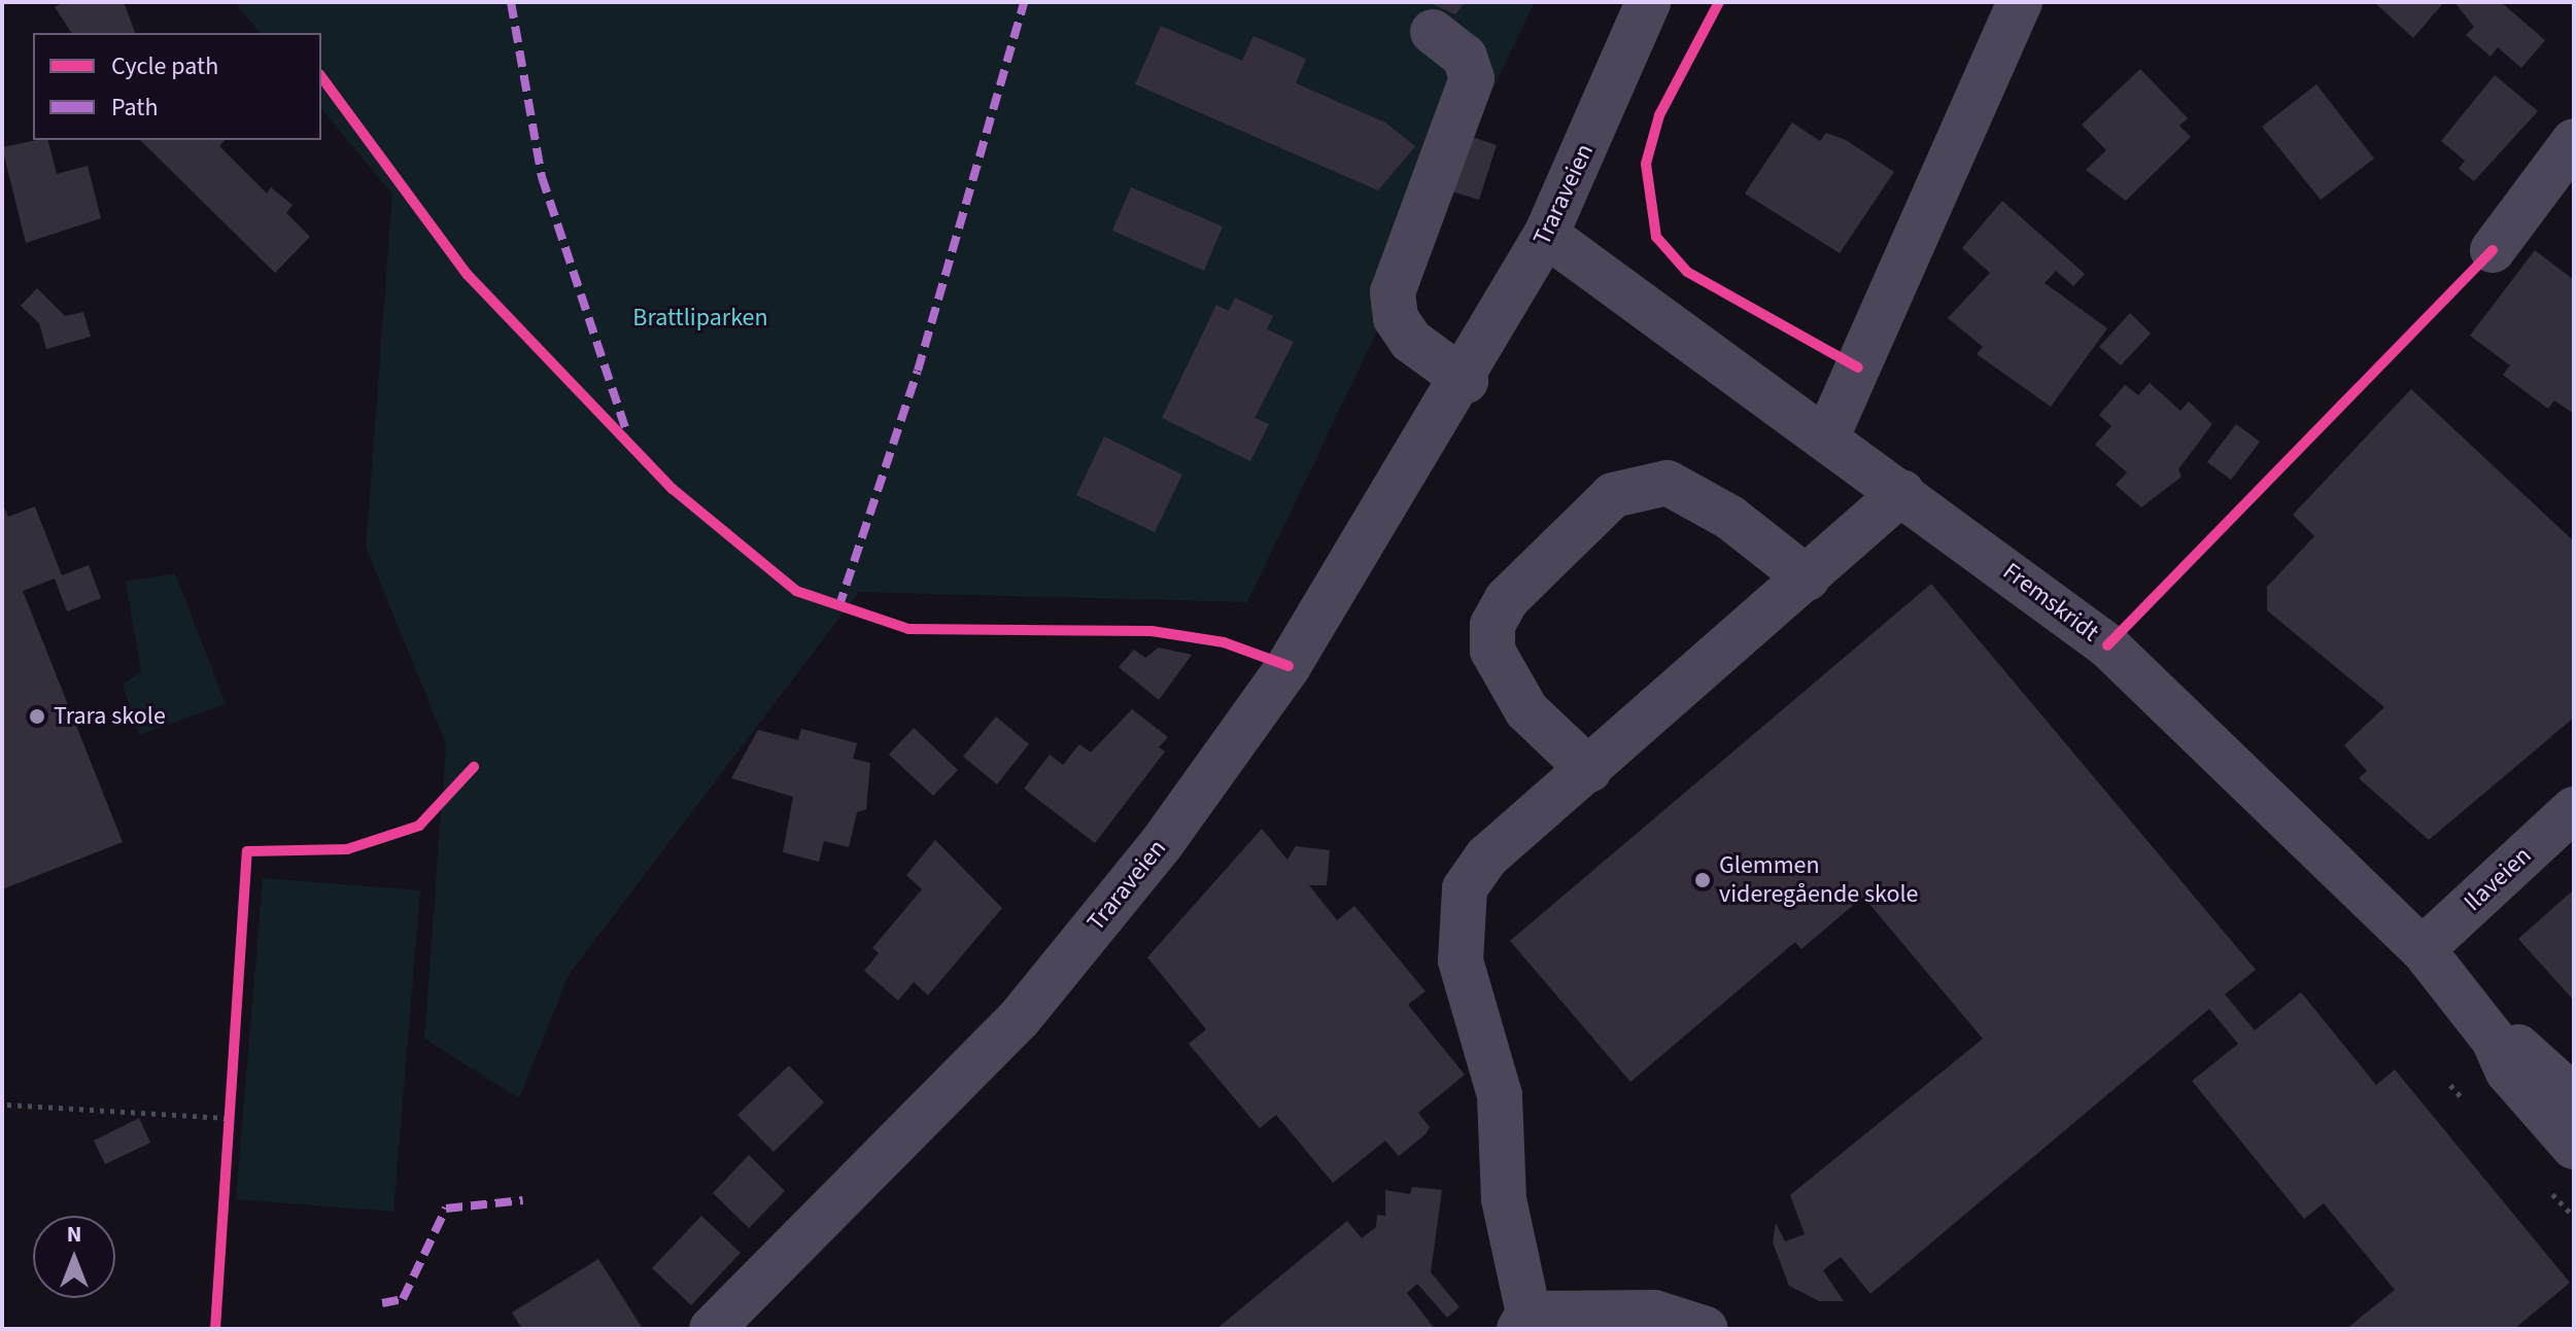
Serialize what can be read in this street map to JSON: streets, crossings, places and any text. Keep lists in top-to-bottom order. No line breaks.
{"streets":{"street":["Traraveien","Fremskridt","Ilaveien"]},"crossings":[["Traraveien","Fremskridt"],["Fremskridt","Ilaveien"]],"parks":["Brattliparken"],"places":["Trara skole","Glemmen videregående skole"],"legend":["Cycle path","Path"],"north":"top"}
